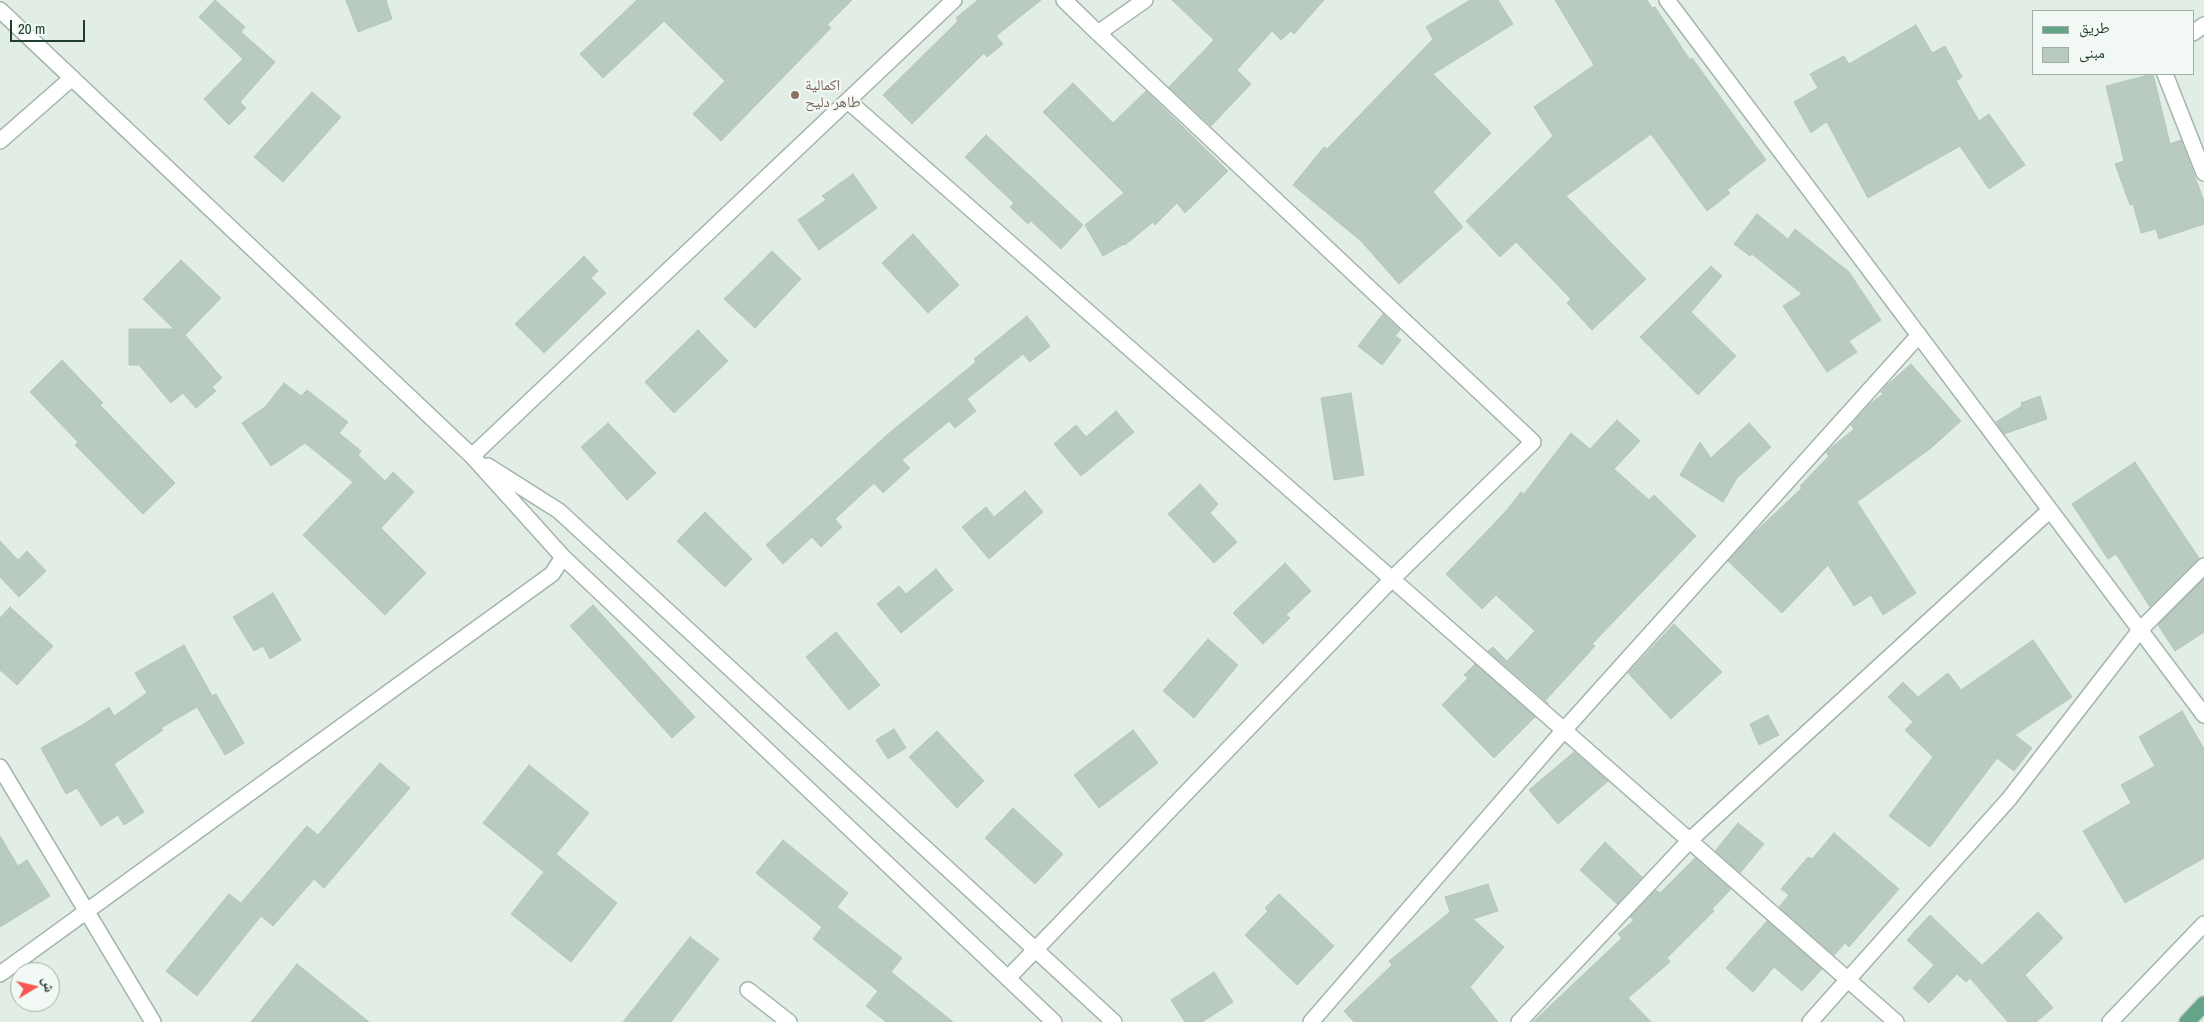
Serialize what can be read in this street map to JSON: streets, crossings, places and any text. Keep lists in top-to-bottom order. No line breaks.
{"places":["اكمالية طاهر دليح"],"legend":["طريق","مبنى"],"scale_bar":"20 m","north":"right"}
